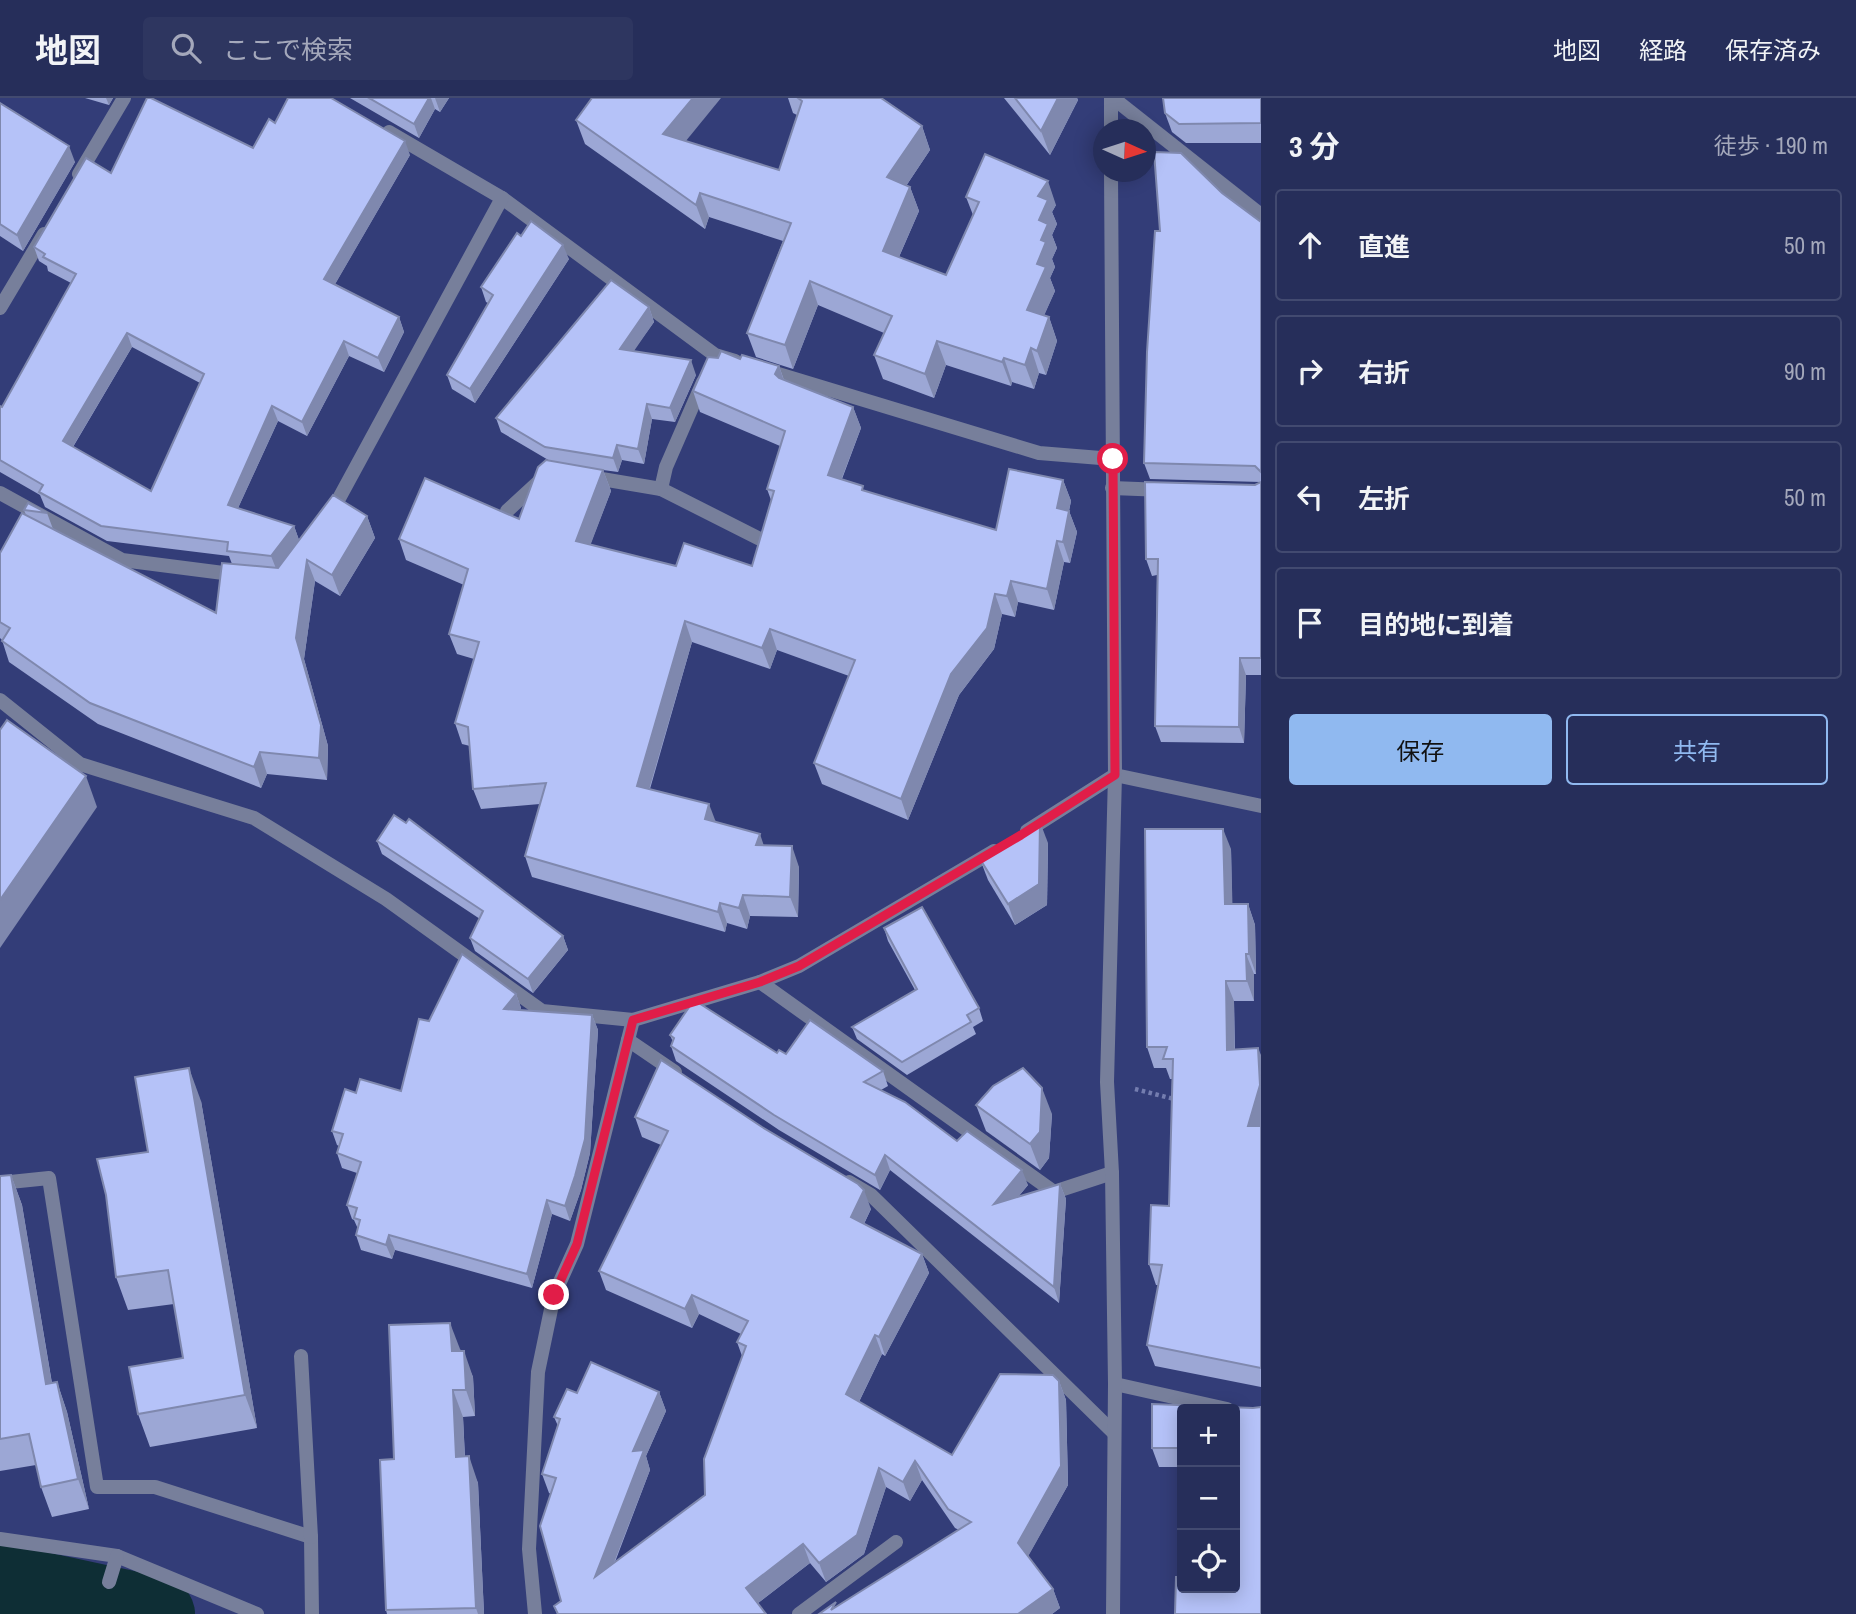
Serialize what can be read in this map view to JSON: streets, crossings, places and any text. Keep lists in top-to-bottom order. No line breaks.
{"north":"right","page":{"header":"地図","search":"ここで検索","nav":["地図","経路","保存済み"],"heading":["3 分","徒歩 · 190 m"],"list":[["直進","50 m"],["右折","90 m"],["左折","50 m"],"目的地に到着"],"buttons":["保存","共有"],"map_buttons":["+","−"]}}
